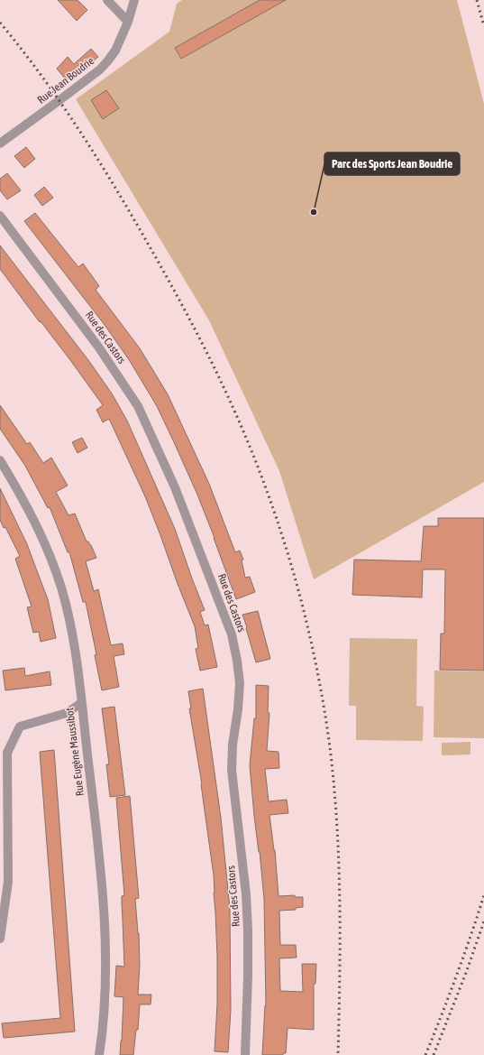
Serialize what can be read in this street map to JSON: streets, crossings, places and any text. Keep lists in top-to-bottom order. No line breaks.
{"streets":{"street":["Rue Jean Boudrie","Rue des Castors","Rue Eugène Maussibot"]},"places":["Parc des Sports Jean Boudrie"]}
